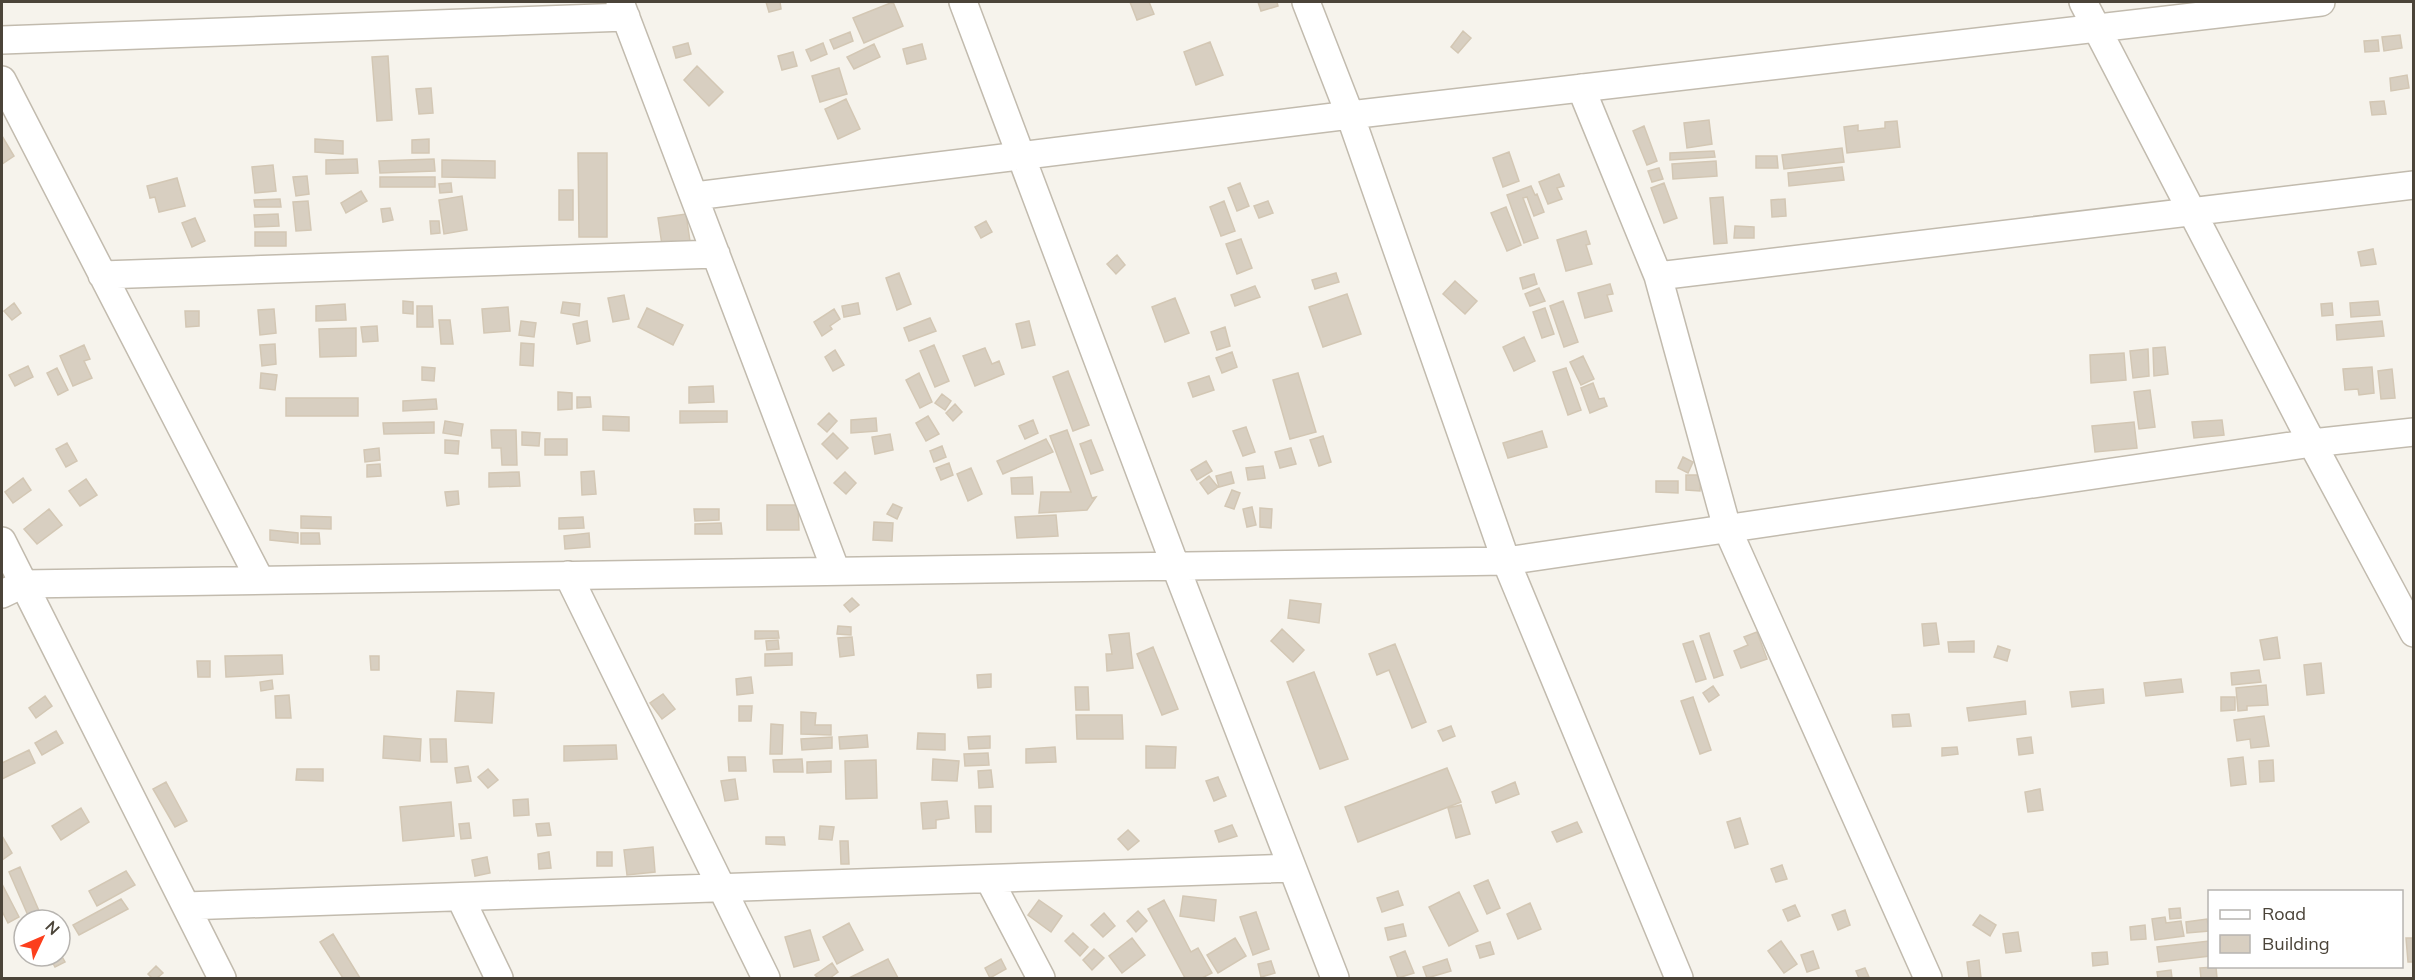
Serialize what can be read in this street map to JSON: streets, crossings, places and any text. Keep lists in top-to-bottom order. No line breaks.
{"legend":["Road","Building"],"north":"top right"}
